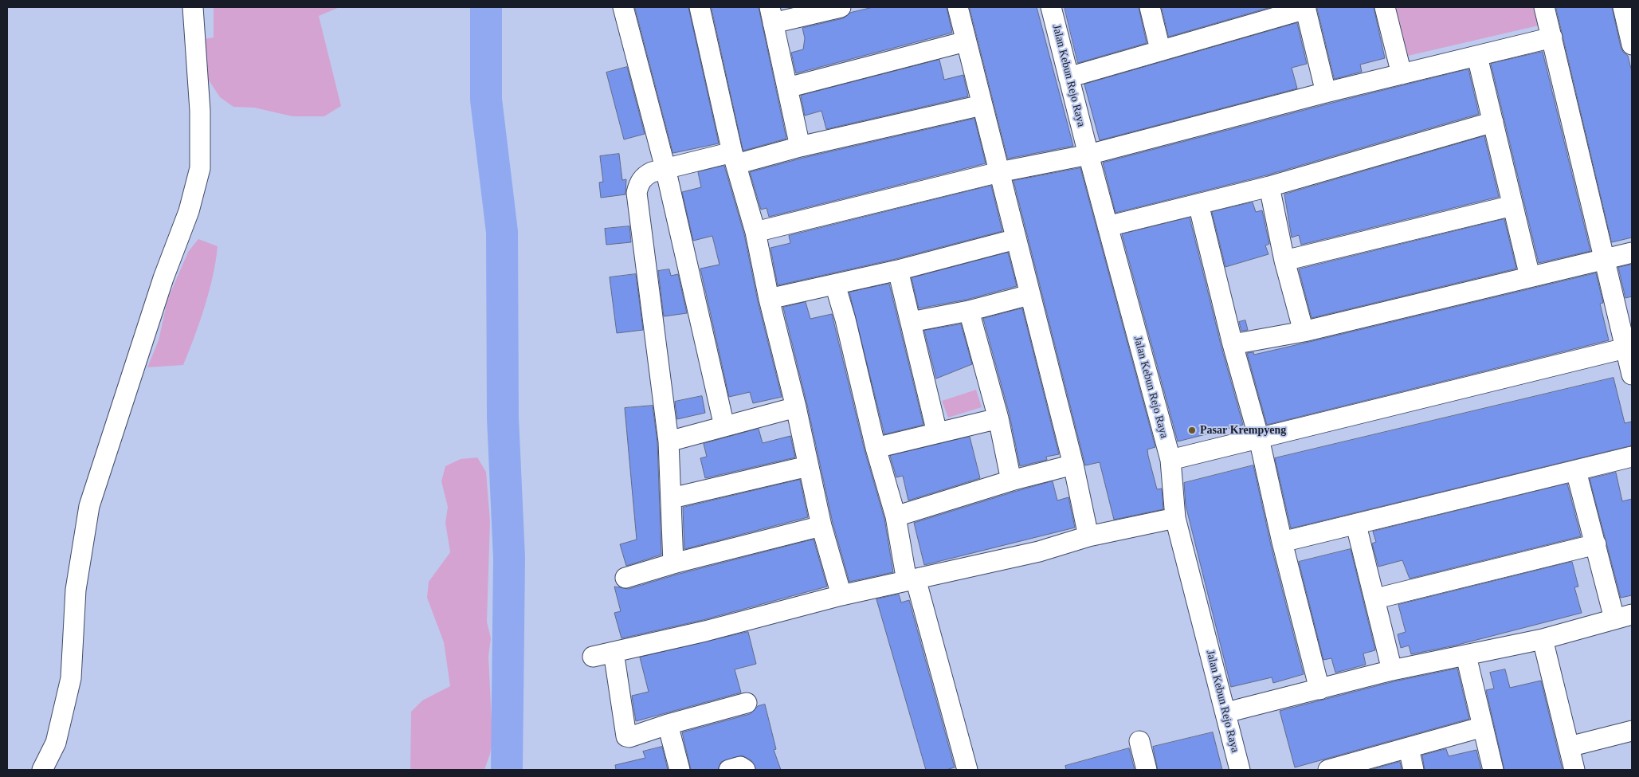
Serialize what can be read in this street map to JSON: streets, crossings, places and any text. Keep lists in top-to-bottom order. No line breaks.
{"streets":{"street":["Jalan Kebun Rejo Raya"]},"places":["Pasar Krempyeng"]}
